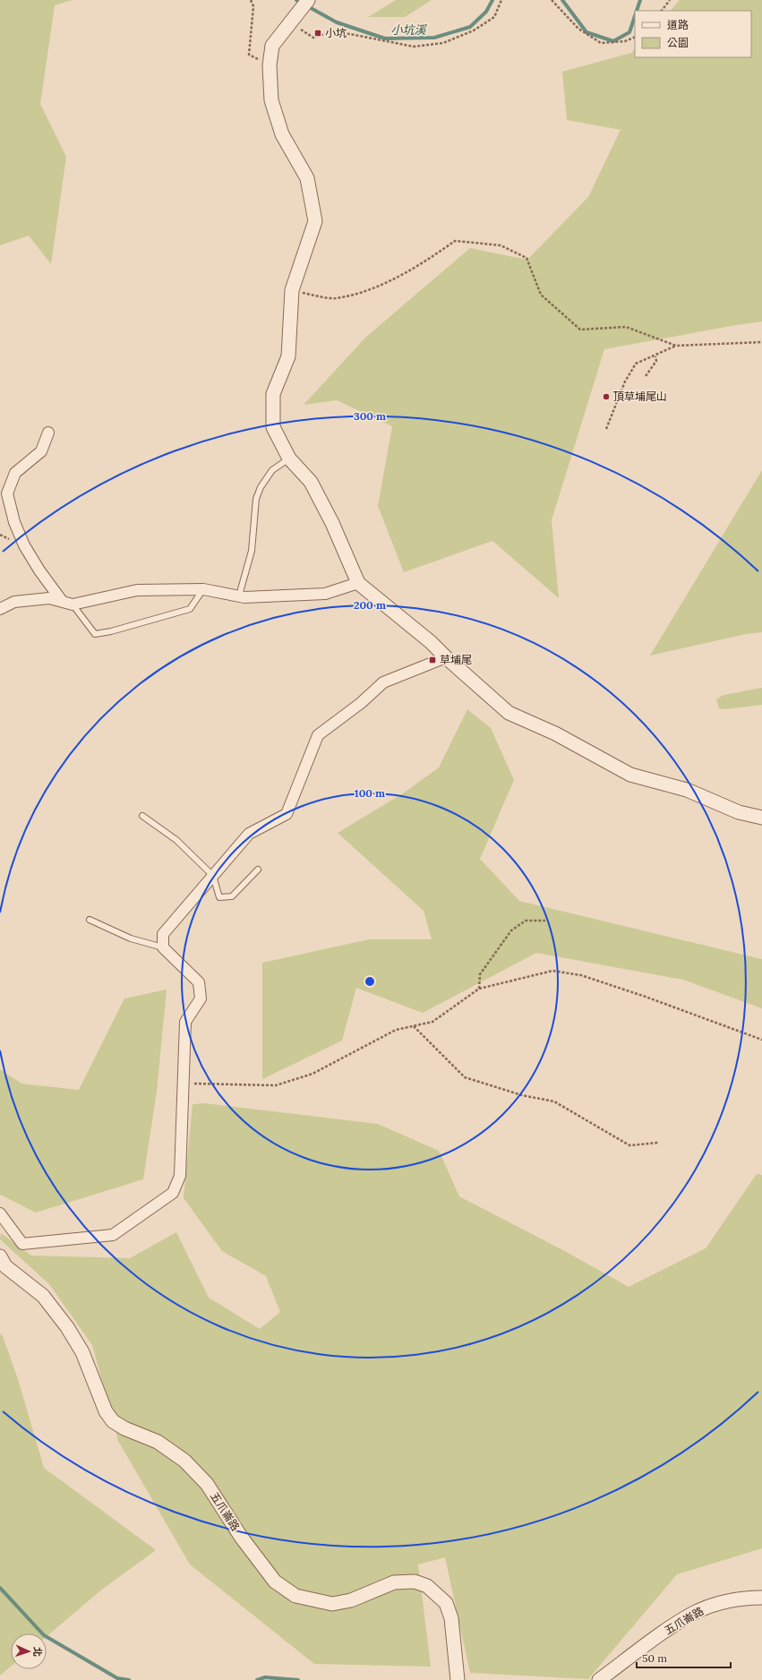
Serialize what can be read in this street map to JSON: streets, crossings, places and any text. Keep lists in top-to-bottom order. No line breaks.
{"streets":{"street":["五爪崙路"]},"water":["小坑溪"],"places":{"transit":["小坑","草埔尾"],"other":["頂草埔尾山"]},"legend":["道路","公園"],"scale_bar":"50 m","north":"right","rings":["300 m","200 m","100 m"]}
